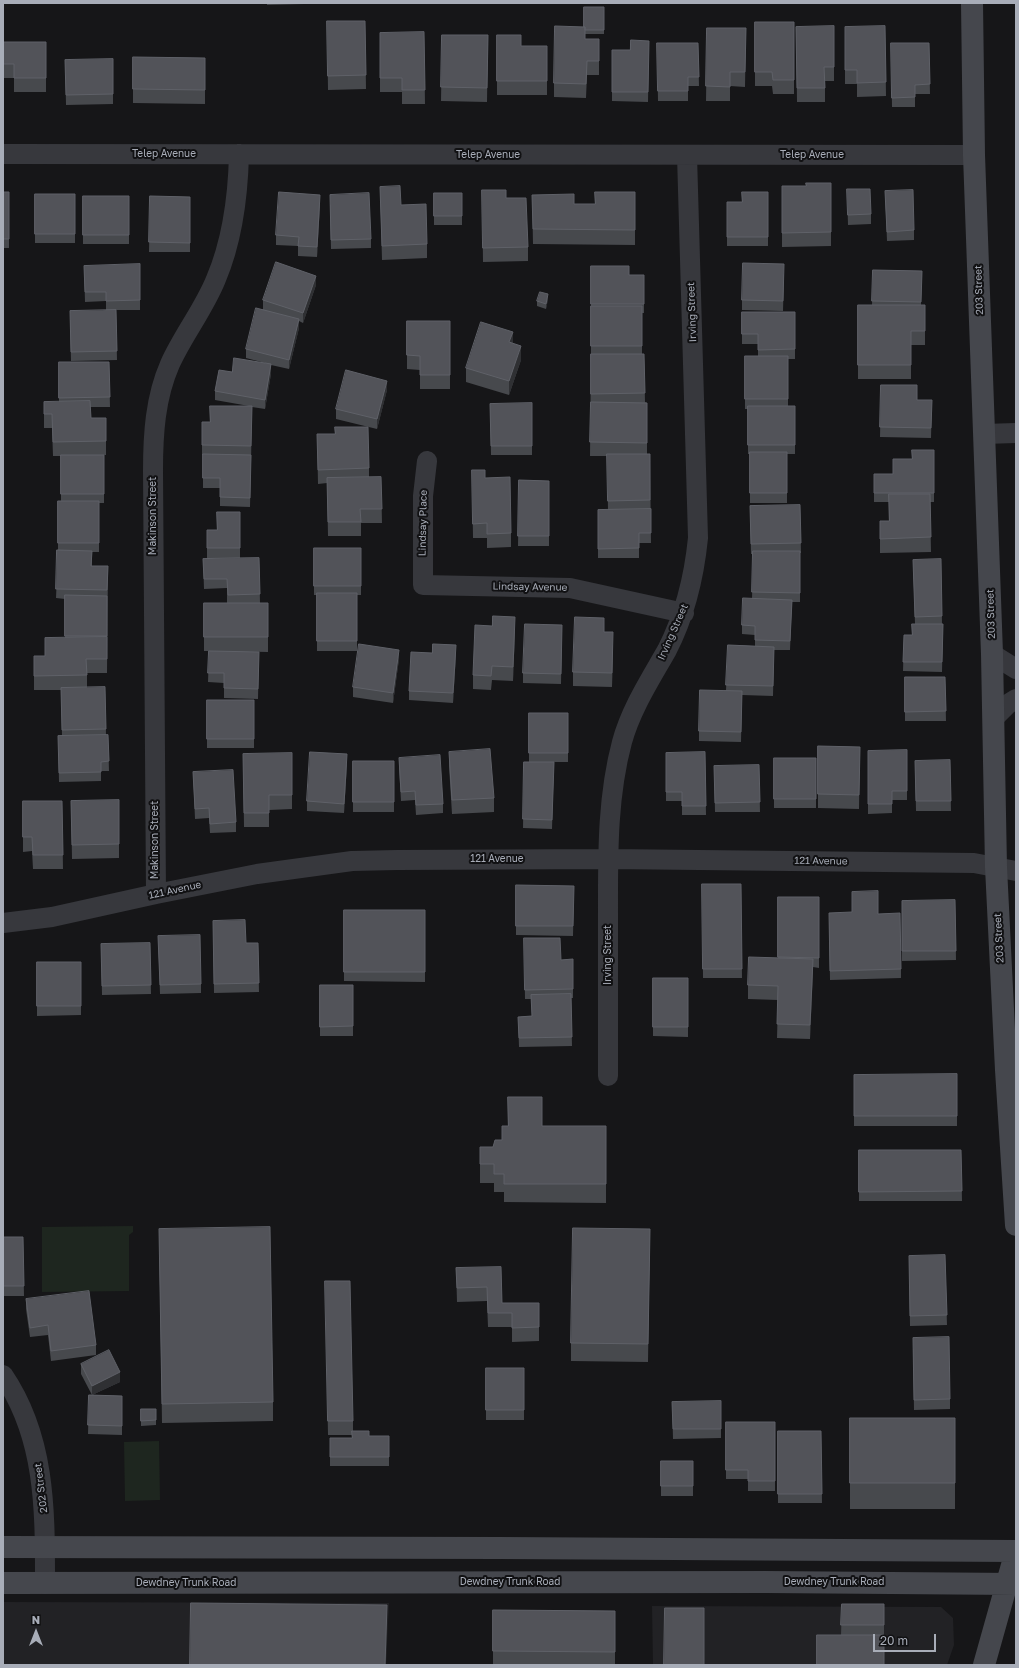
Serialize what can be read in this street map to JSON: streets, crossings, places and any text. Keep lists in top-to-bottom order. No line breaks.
{"streets":{"main road":["203 Street","Dewdney Trunk Road"],"street":["Telep Avenue","Irving Street","Makinson Street","Lindsay Place","Lindsay Avenue","121 Avenue","202 Street"]},"crossings":[["Telep Avenue","203 Street"],["Telep Avenue","Irving Street"],["Telep Avenue","Makinson Street"],["203 Street","121 Avenue"],["Irving Street","Lindsay Avenue"],["Irving Street","121 Avenue"],["Makinson Street","121 Avenue"],["Lindsay Place","Lindsay Avenue"],["202 Street","Dewdney Trunk Road"]],"scale_bar":"20 m","north":"top"}
